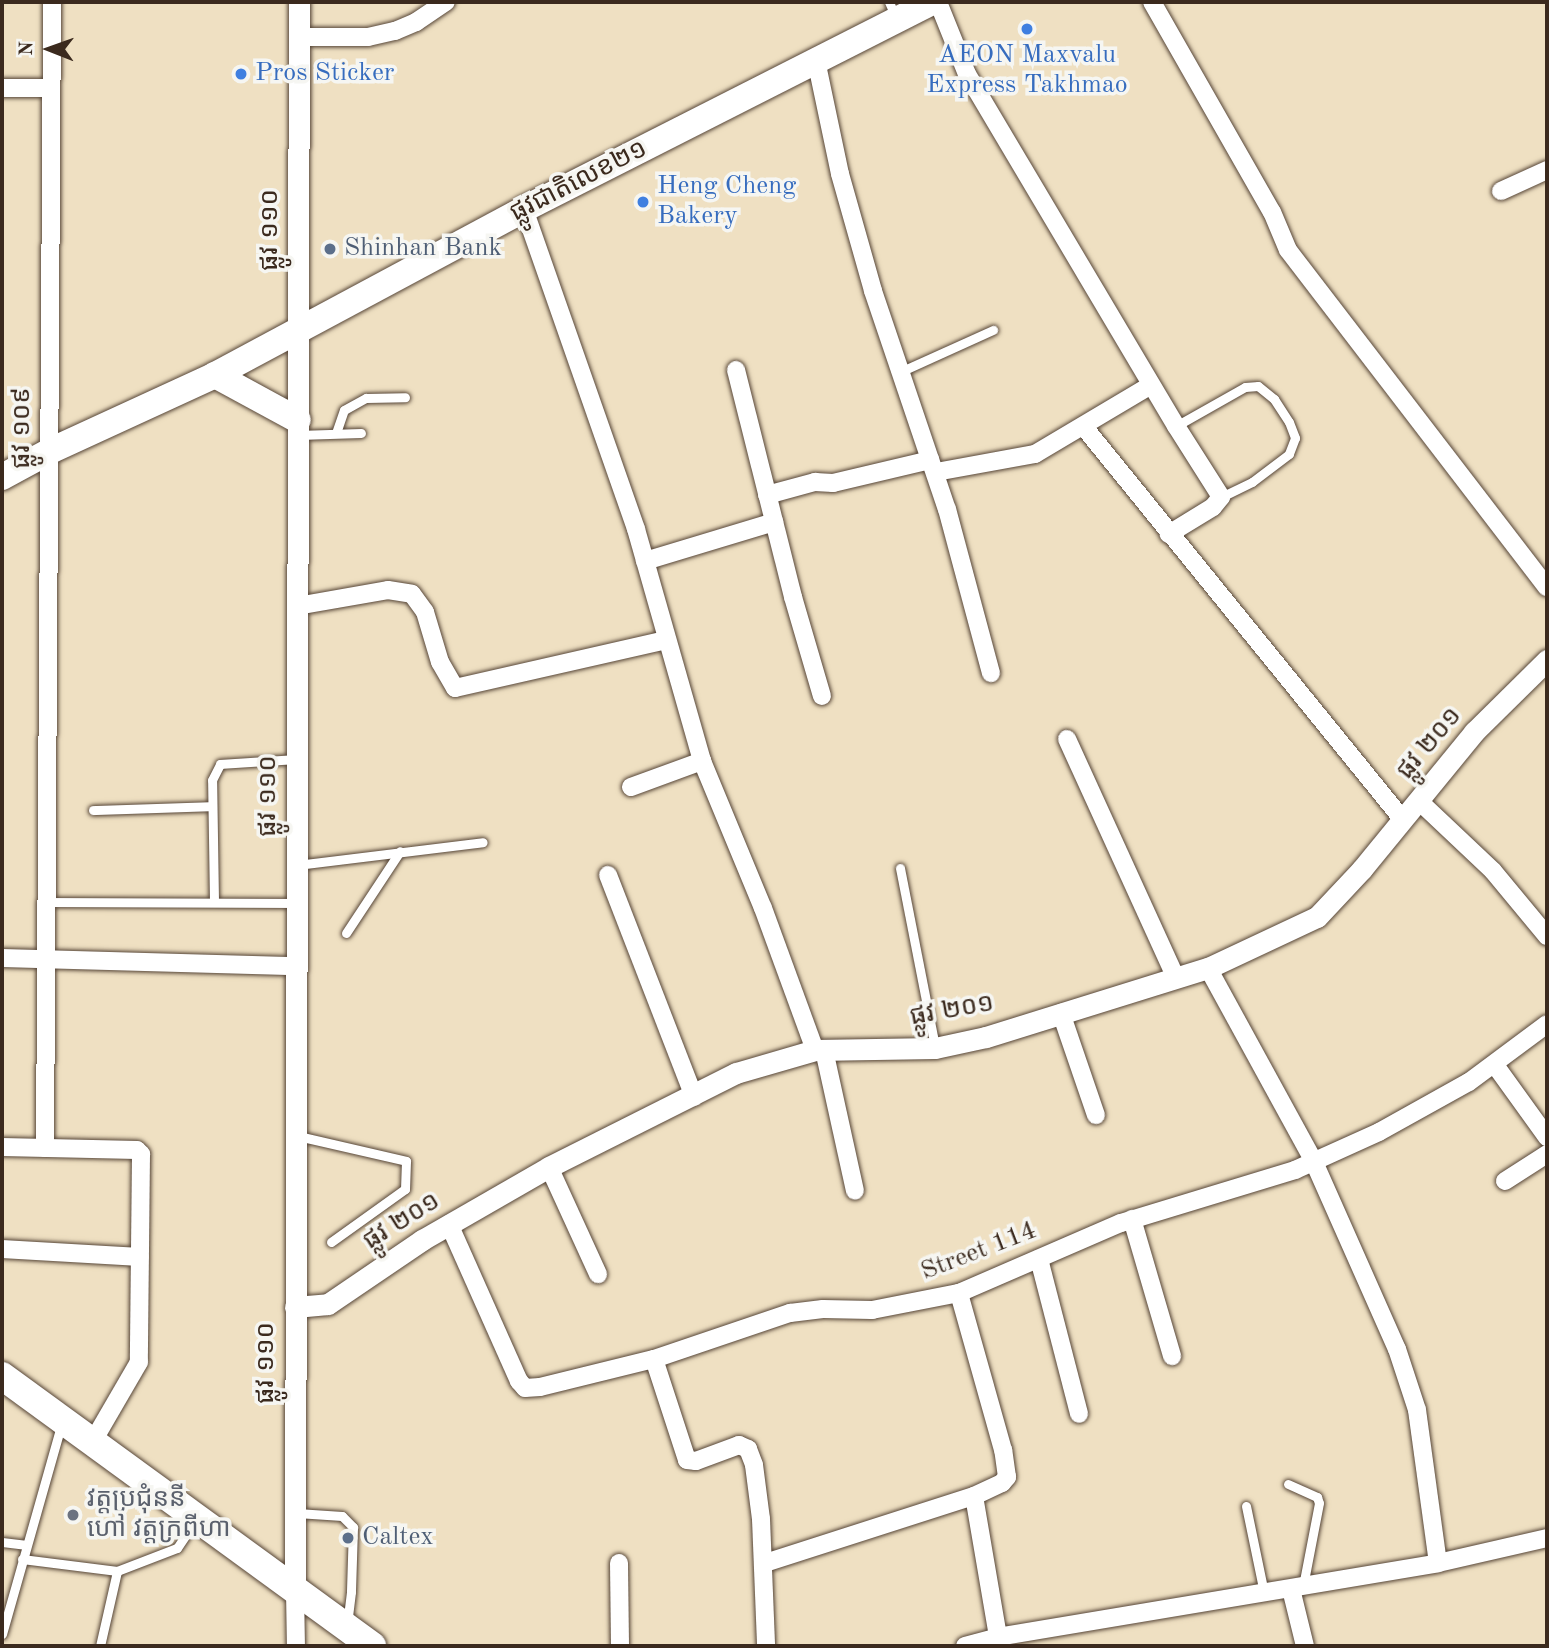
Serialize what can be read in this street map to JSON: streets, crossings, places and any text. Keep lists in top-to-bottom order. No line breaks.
{"streets":{"main road":["ផ្លូវជាតិលេខ២១"],"street":["ផ្លូវ ១១០","ផ្លូវ ១០៩","ផ្លូវ ២០១","Street 114"]},"crossings":[["ផ្លូវជាតិលេខ២១","ផ្លូវ ១១០"],["ផ្លូវជាតិលេខ២១","ផ្លូវ ១០៩"],["ផ្លូវ ១១០","ផ្លូវ ២០១"],["ផ្លូវ ២០១","Street 114"]],"places":["AEON Maxvalu Express Takhmao","Pros Sticker","Heng Cheng Bakery","Shinhan Bank","វត្តប្រជុំននី ហៅ វត្តក្រពីហា","Caltex"],"north":"left"}
